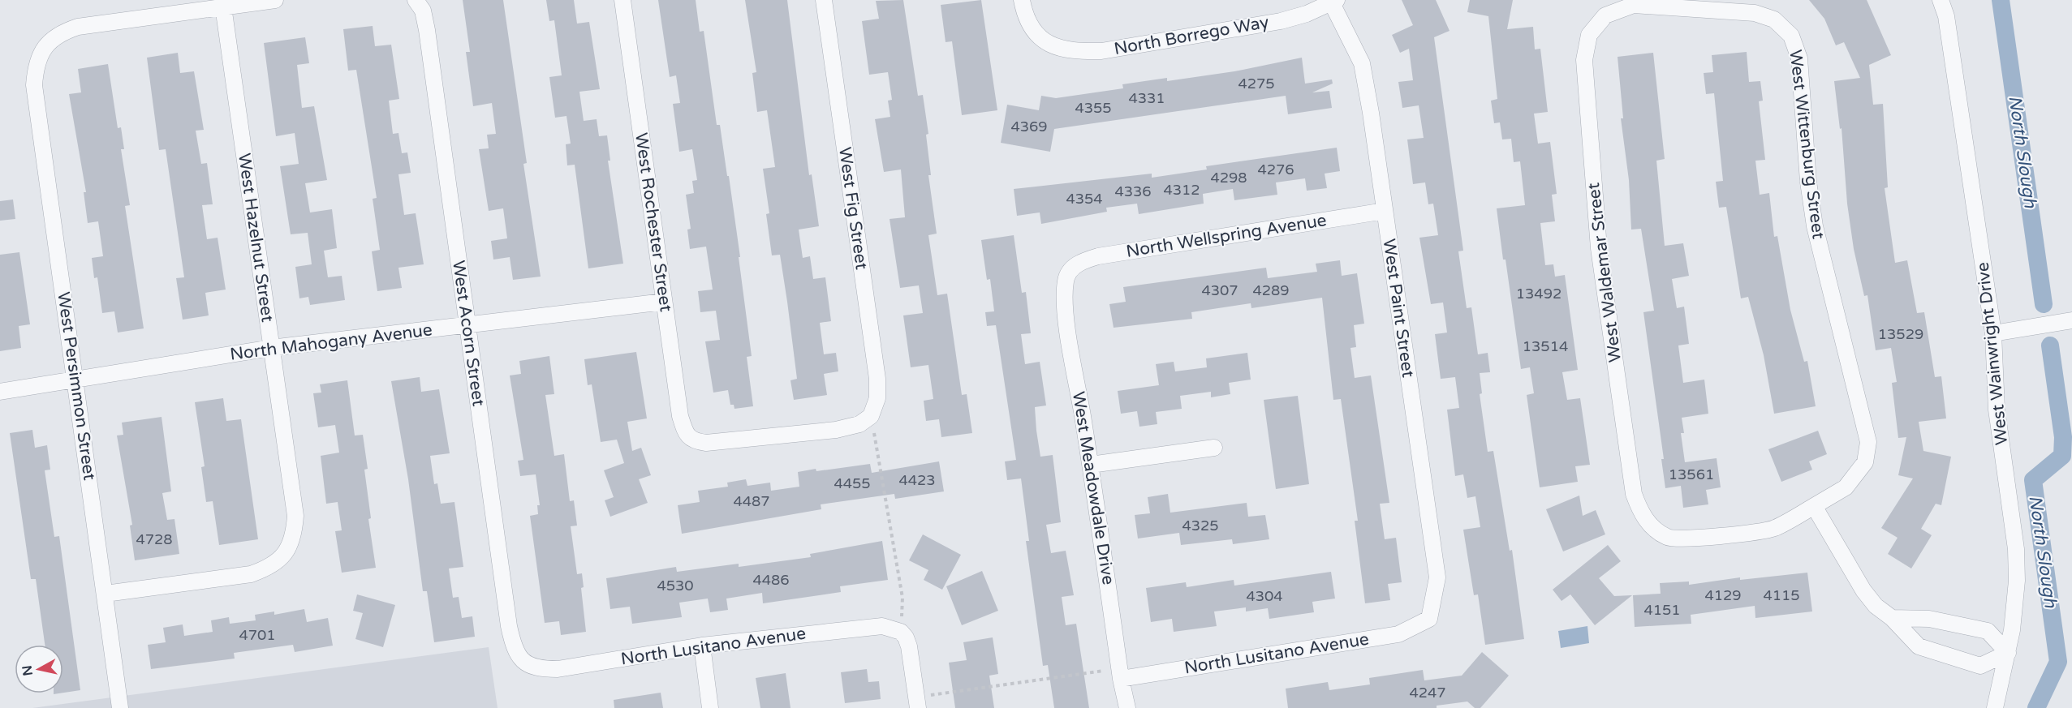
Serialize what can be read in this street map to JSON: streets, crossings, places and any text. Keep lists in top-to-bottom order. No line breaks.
{"streets":{"street":["North Borrego Way","West Wittenburg Street","West Fig Street","West Rochester Street","North Wellspring Avenue","West Hazelnut Street","West Waldemar Street","West Paint Street","West Acorn Street","North Mahogany Avenue","West Wainwright Drive","West Persimmon Street","West Meadowdale Drive","North Lusitano Avenue"]},"crossings":[["North Borrego Way","West Paint Street"],["West Wittenburg Street","West Waldemar Street"],["West Fig Street","West Rochester Street"],["West Rochester Street","North Mahogany Avenue"],["North Wellspring Avenue","West Paint Street"],["North Wellspring Avenue","West Meadowdale Drive"],["West Hazelnut Street","North Mahogany Avenue"],["West Hazelnut Street","West Persimmon Street"],["West Paint Street","North Lusitano Avenue"],["West Acorn Street","North Mahogany Avenue"],["West Acorn Street","North Lusitano Avenue"],["North Mahogany Avenue","West Persimmon Street"],["West Meadowdale Drive","North Lusitano Avenue"]],"water":["North Slough"],"house_numbers":["4275","4331","4355","4369","4276","4298","4312","4336","4354","4307","4289","13492","13529","13514","13561","4423","4455","4487","4325","4728","4486","4530","4129","4115","4304","4151","4701","4247"],"north":"left"}
